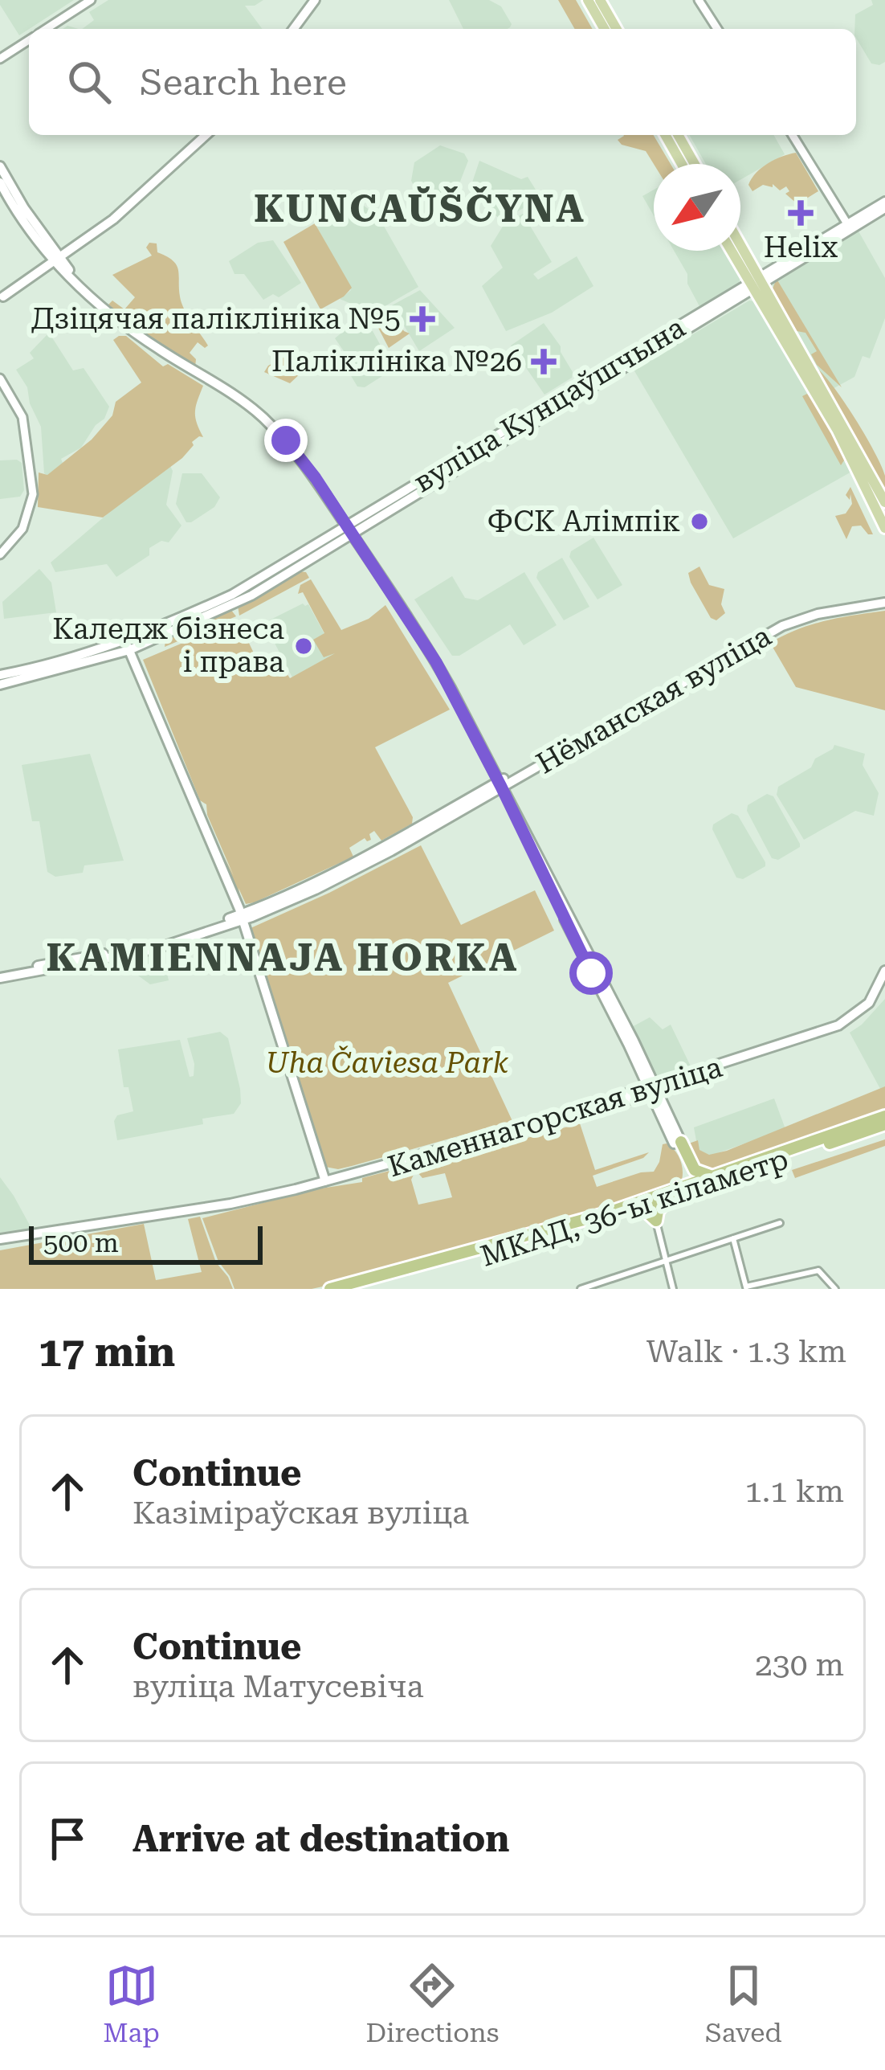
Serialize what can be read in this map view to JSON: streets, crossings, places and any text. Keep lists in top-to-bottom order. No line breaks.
{"streets":{"highway":["МКАД, 36-ы кіламетр"],"main road":["вуліца Кунцаўшчына","Нёманская вуліца","Каменнагорская вуліца"]},"districts":["KUNCAŬŠČYNA","KAMIENNAJA HORKA"],"parks":["Uha Čaviesa Park"],"places":{"health":["Helix","Дзіцячая паліклініка №5","Паліклініка №26"],"other":["ФСК Алімпік","Каледж бізнеса і права"]},"scale_bar":"500 m","north":"bottom left","page":{"search":"Search here","scale":"500 m","heading":["17 min","Walk · 1.3 km"],"list":[["Continue","Казіміраўская вуліца","1.1 km"],["Continue","вуліца Матусевіча","230 m"],"Arrive at destination"],"nav":["Map","Directions","Saved"]}}
